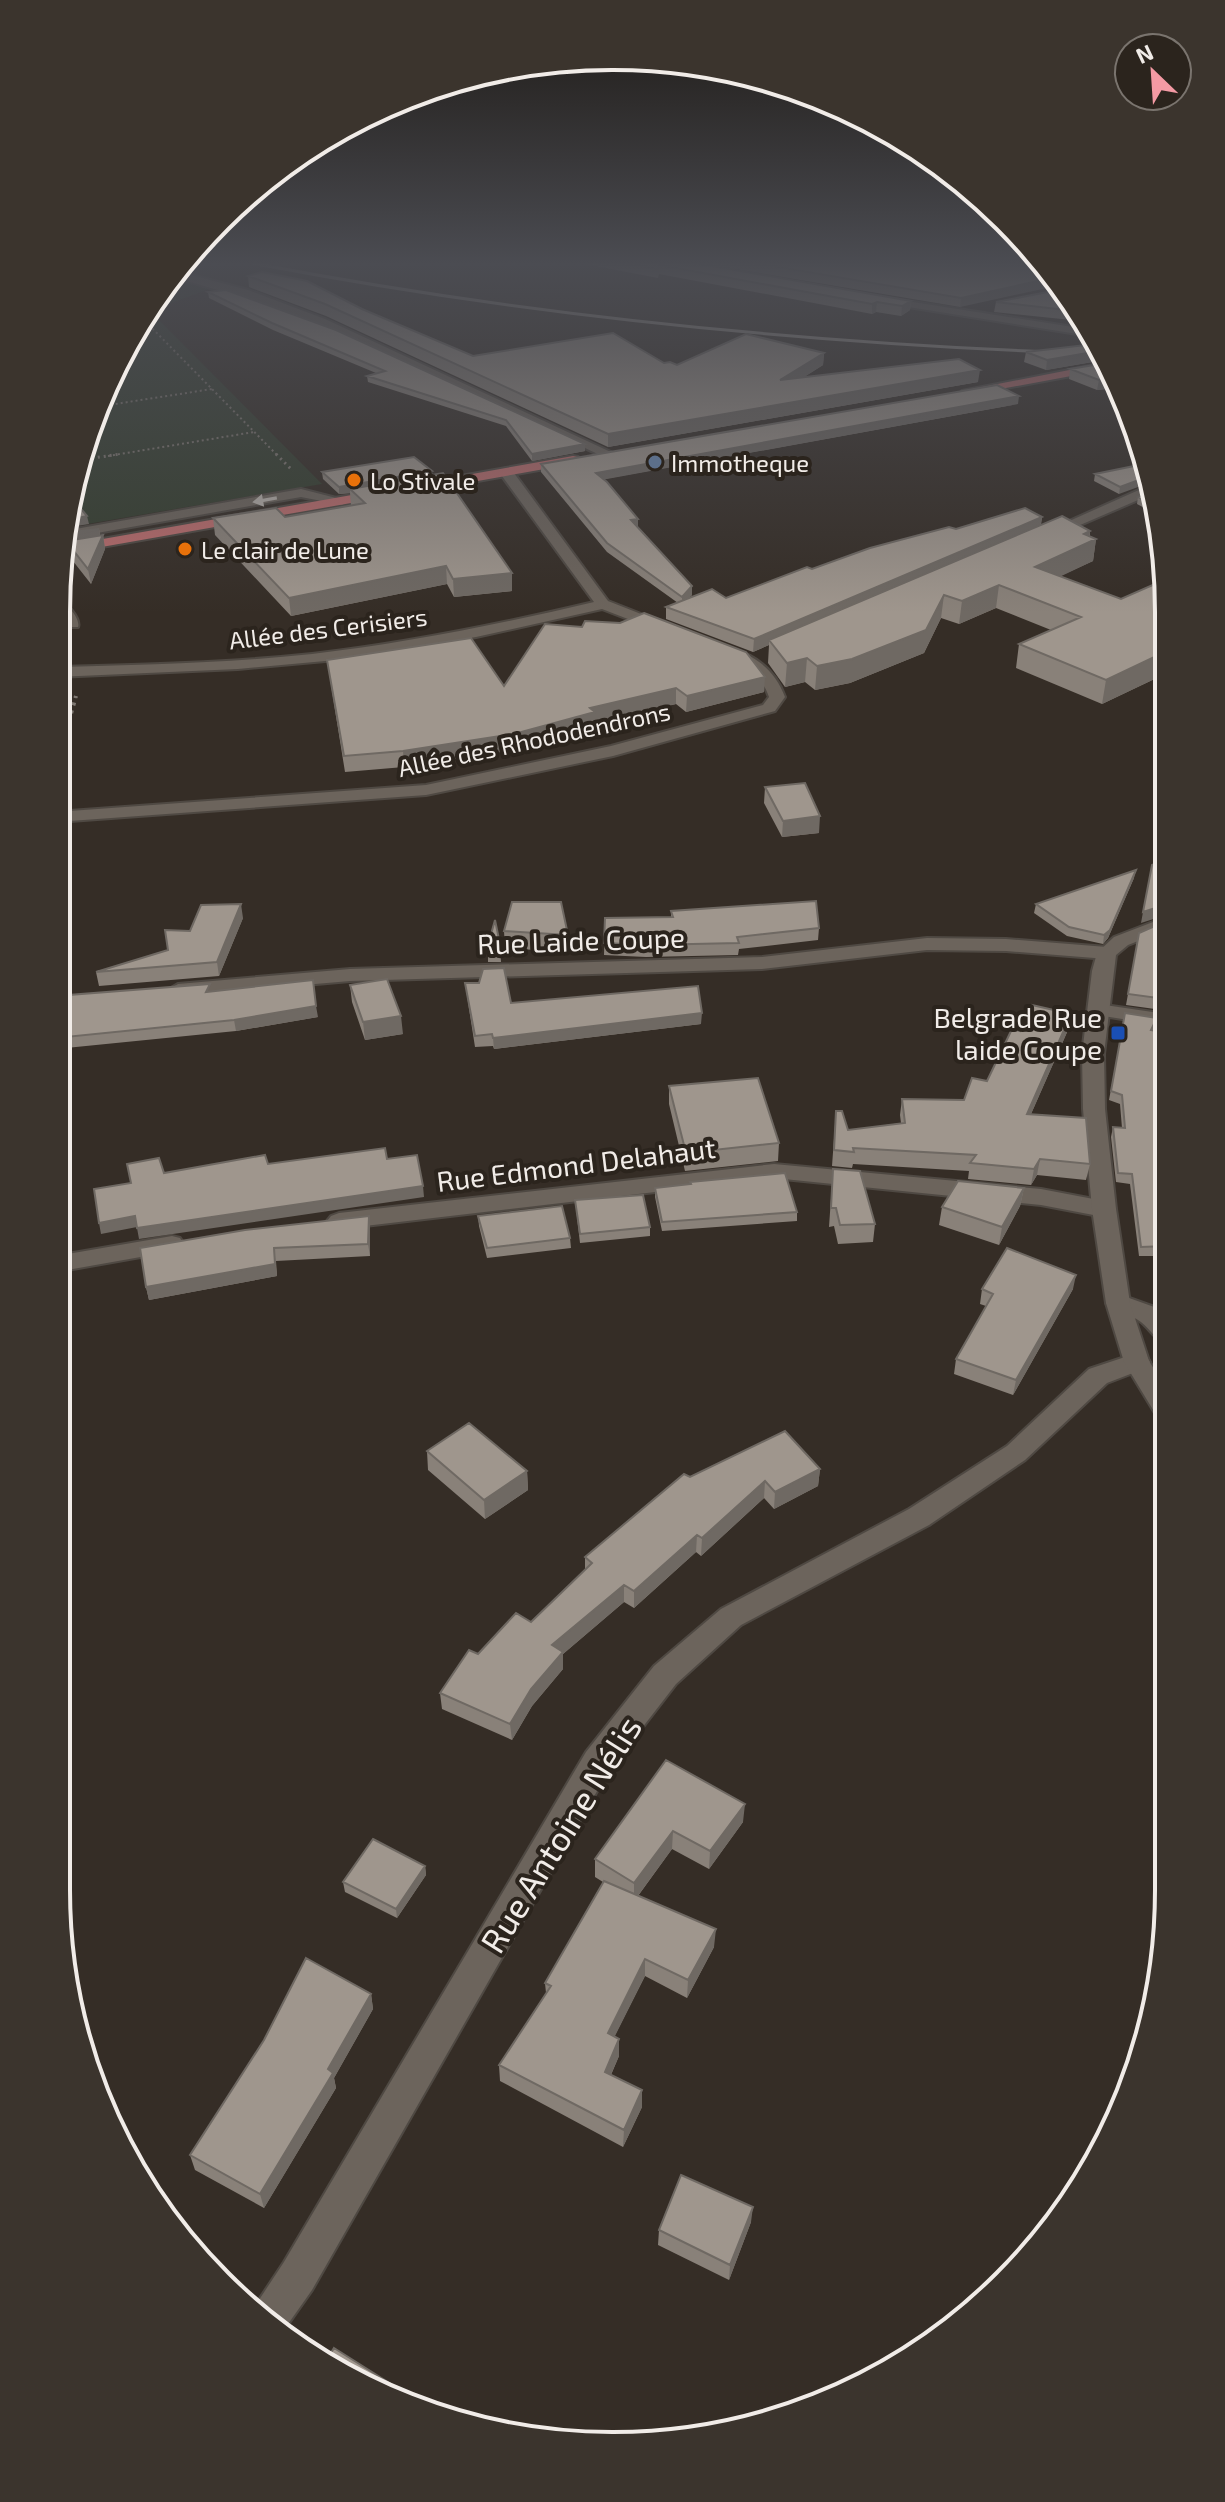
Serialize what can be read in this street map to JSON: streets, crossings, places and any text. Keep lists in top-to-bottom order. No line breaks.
{"streets":{"street":["Allée des Cerisiers","Allée des Rhododendrons","Rue Laide Coupe","Rue Edmond Delahaut","Rue Antoine Nélis"]},"places":{"other":["Immotheque","Lo Stivale","Le clair de Lune"],"transit":["Belgrade Rue laide Coupe"]},"north":"top left"}
